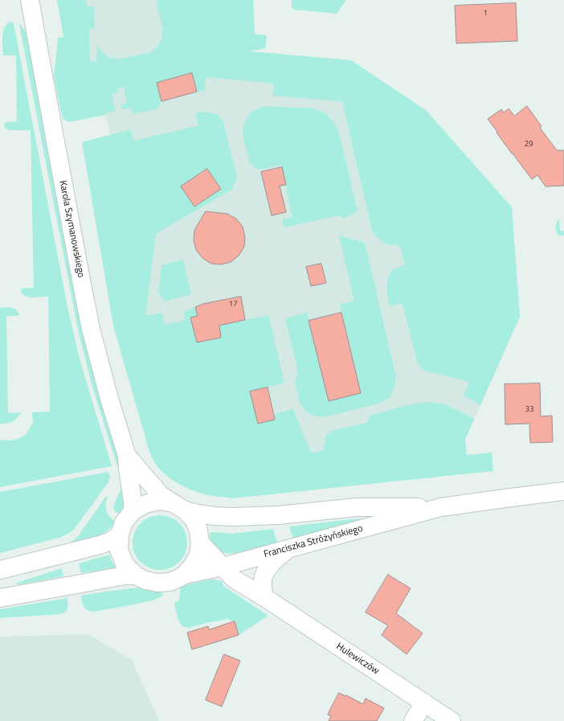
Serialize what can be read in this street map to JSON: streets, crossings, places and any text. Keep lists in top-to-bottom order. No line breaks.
{"streets":{"street":["Karola Szymanowskiego","Franciszka Stróżyńskiego","Hulewiczów"]},"crossings":[["Karola Szymanowskiego","Franciszka Stróżyńskiego"],["Karola Szymanowskiego","Hulewiczów"],["Franciszka Stróżyńskiego","Hulewiczów"]],"house_numbers":["1","29","17","33"]}
